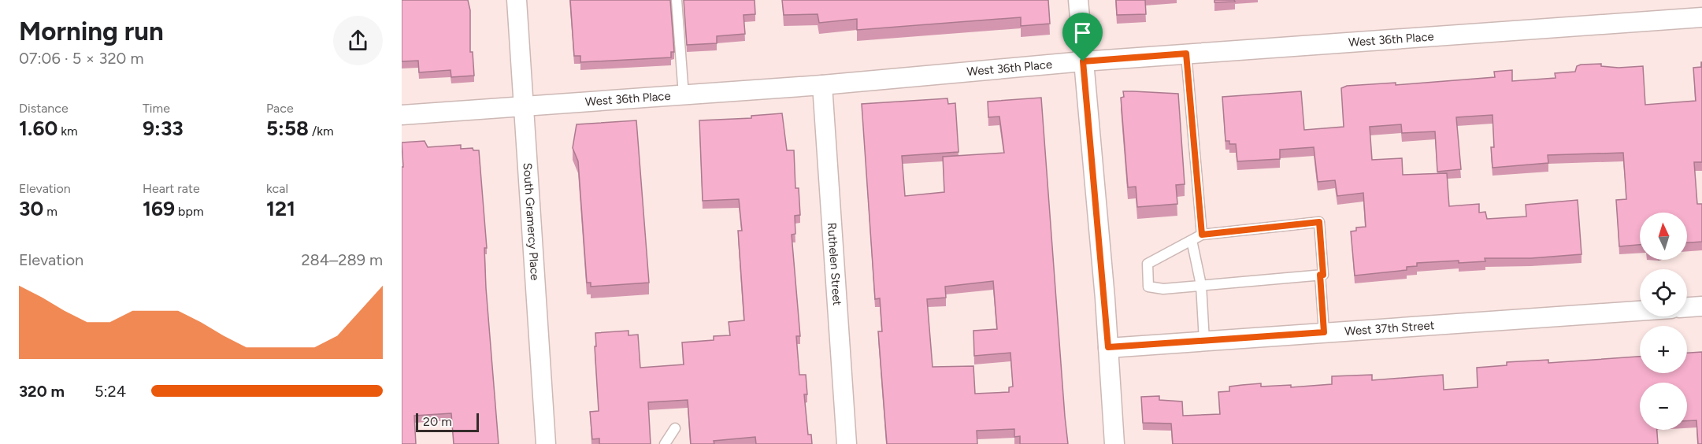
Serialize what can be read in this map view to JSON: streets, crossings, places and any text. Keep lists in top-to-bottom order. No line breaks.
{"streets":{"street":["West 36th Place","South Gramercy Place","Ruthelen Street","West 37th Street"]},"crossings":[["West 36th Place","South Gramercy Place"],["West 36th Place","Ruthelen Street"]],"scale_bar":"20 m","north":"top","page":{"heading":["Morning run","07:06 · 5 × 320 m"],"stats":[["Distance","1.60 km"],["Time","9:33"],["Pace","5:58 /km"],["Elevation","30 m"],["Heart rate","169 bpm"],["kcal","121"]],"map_buttons":["+","−"],"chart":["Elevation","284–289 m"],"list":[{"name":"320 m","note":"5:24"}],"scale":"20 m"}}
